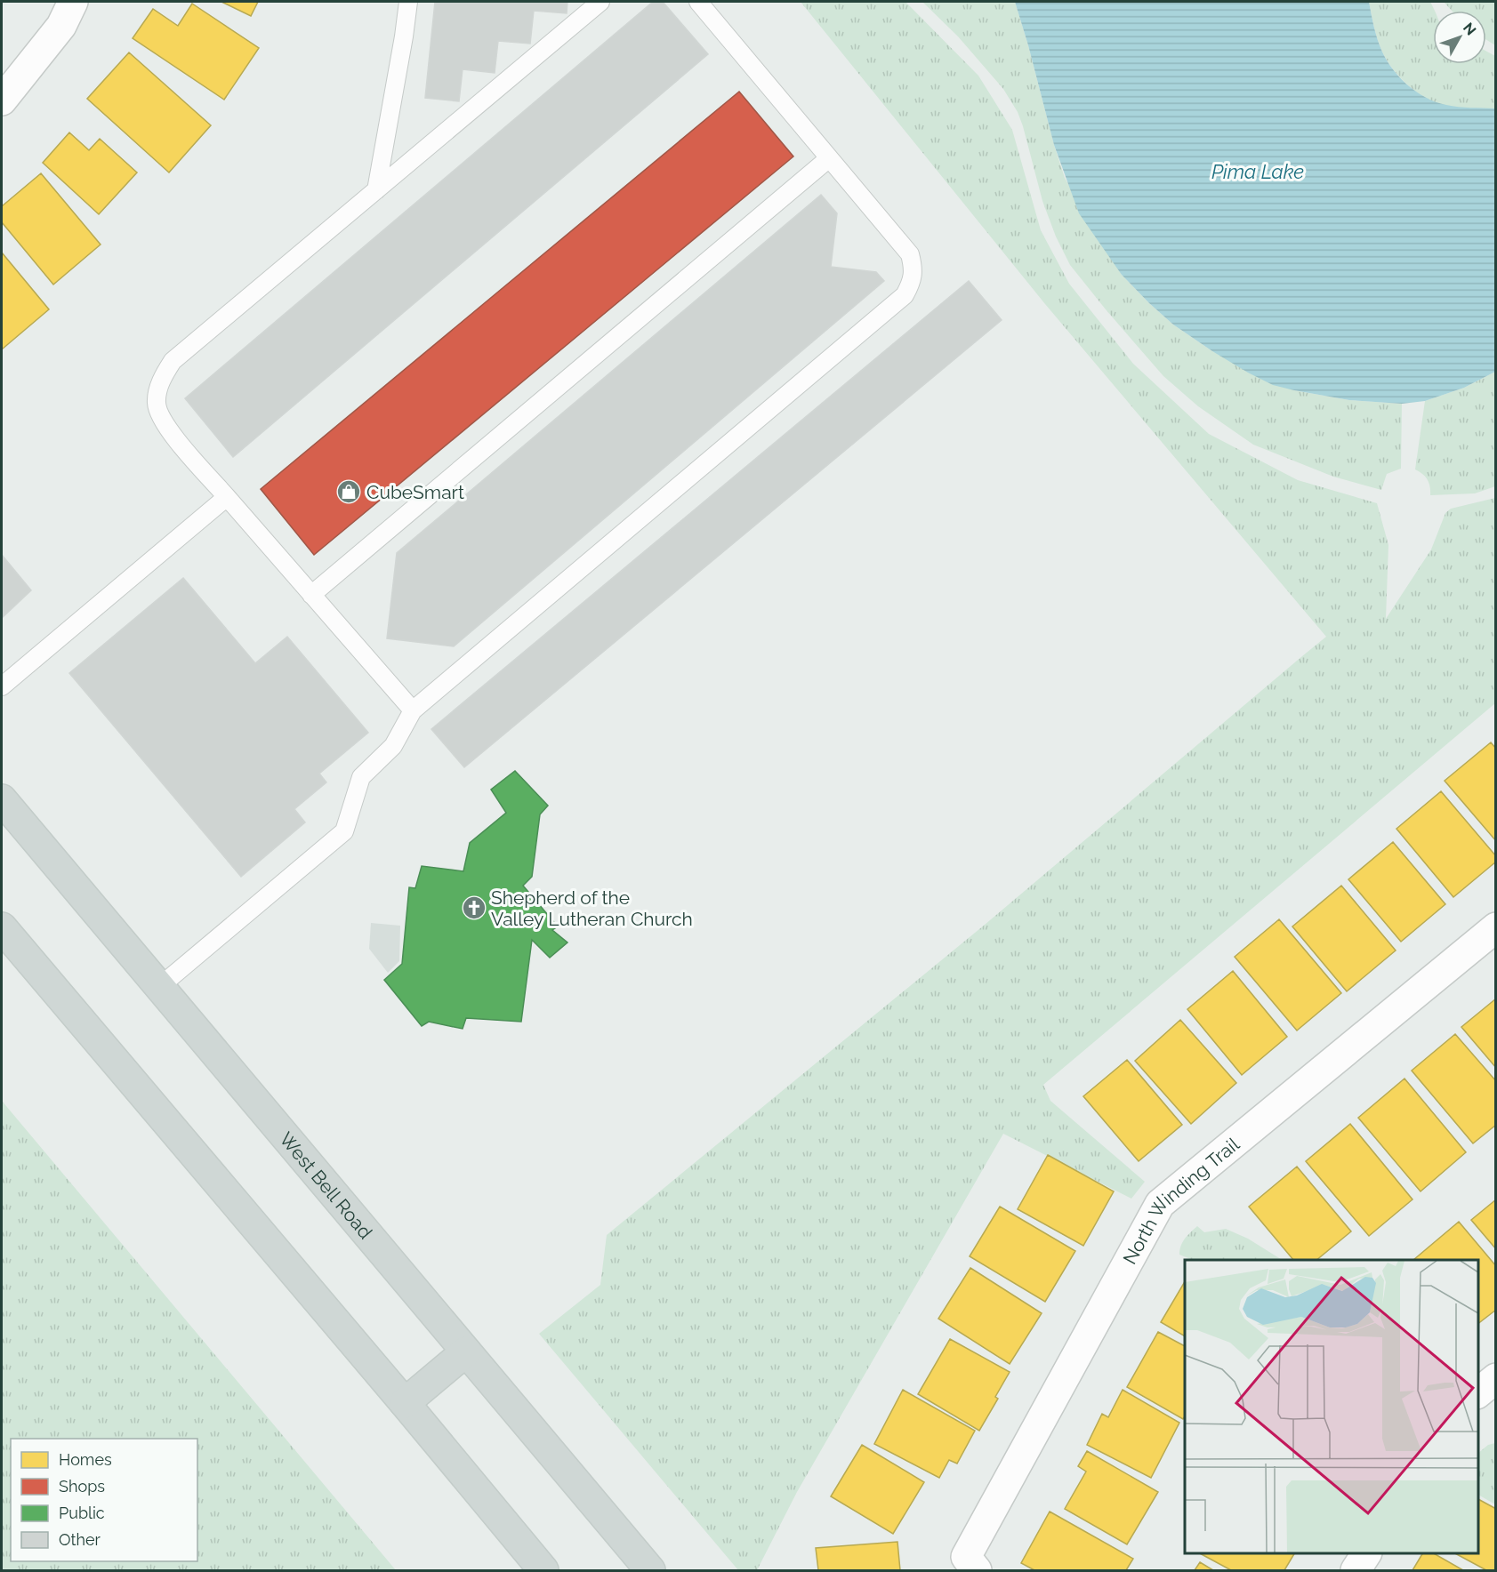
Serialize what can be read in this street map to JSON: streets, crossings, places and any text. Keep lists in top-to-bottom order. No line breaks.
{"streets":{"main road":["West Bell Road"],"street":["North Winding Trail"]},"water":["Pima Lake"],"places":{"shop":["CubeSmart"],"church":["Shepherd of the Valley Lutheran Church"]},"legend":["Homes","Shops","Public","Other"],"north":"top right"}
